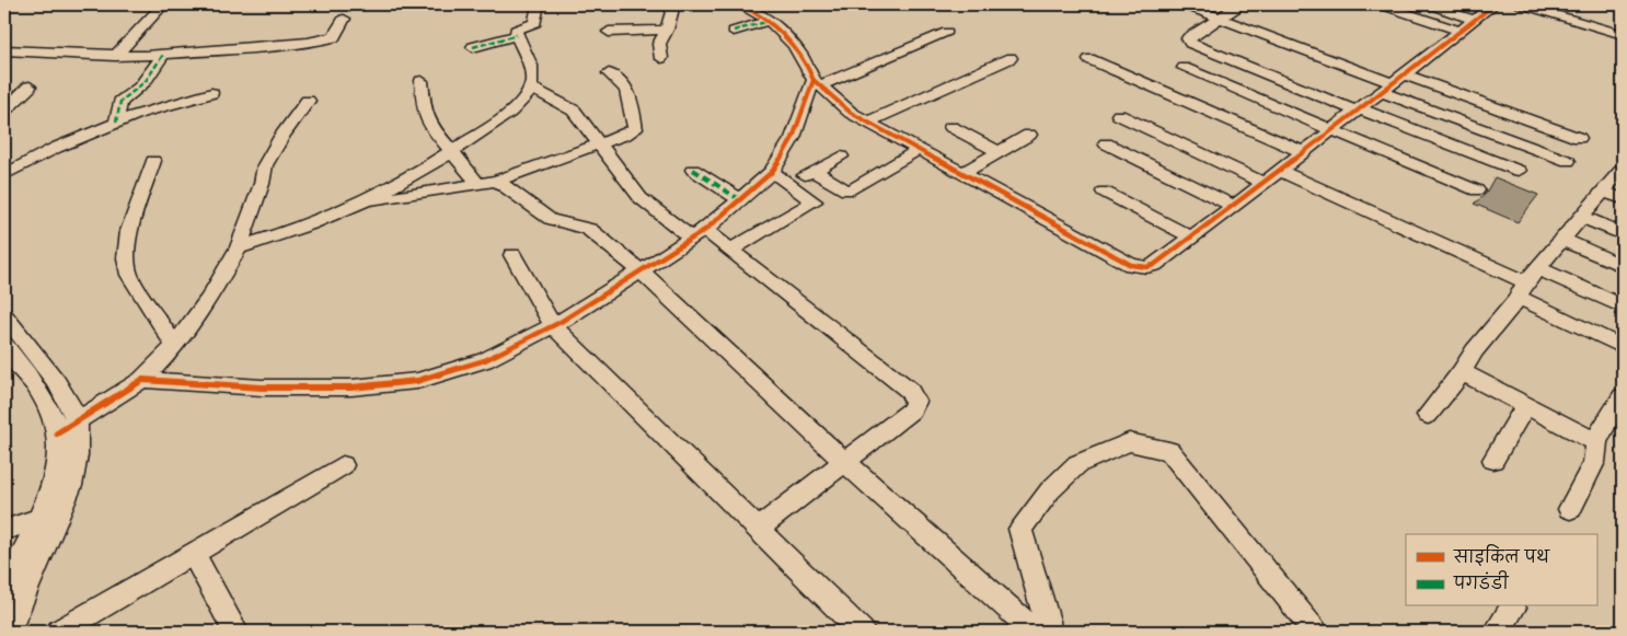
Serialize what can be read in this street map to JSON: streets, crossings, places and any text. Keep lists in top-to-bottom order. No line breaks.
{"legend":["साइकिल पथ","पगडंडी"]}
